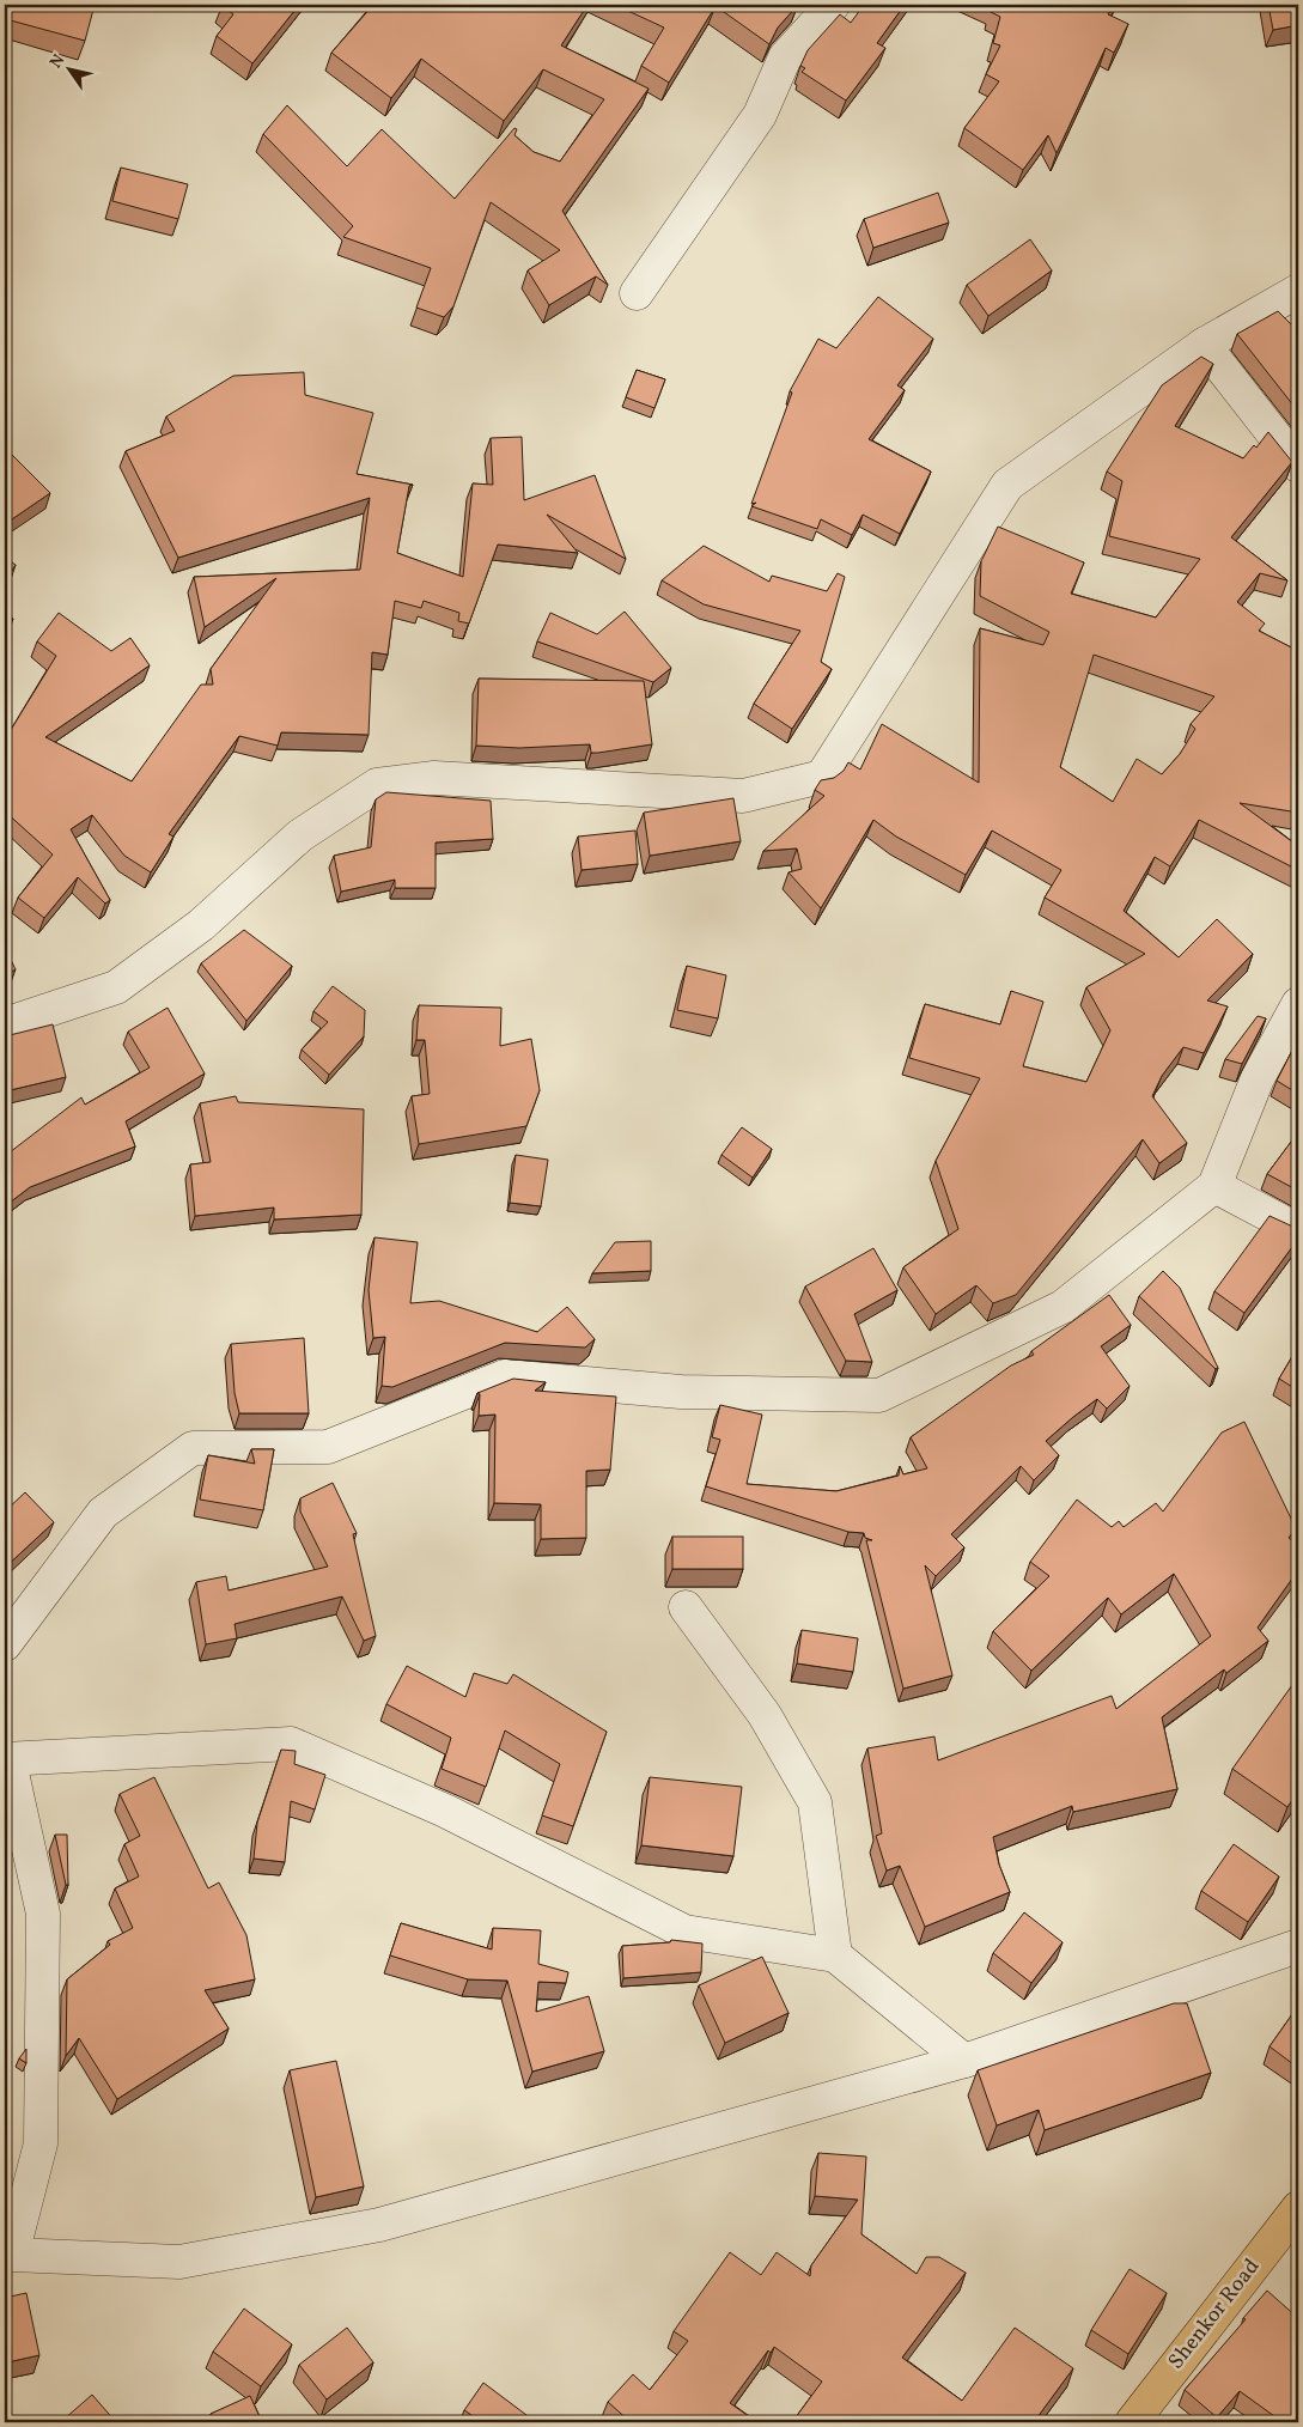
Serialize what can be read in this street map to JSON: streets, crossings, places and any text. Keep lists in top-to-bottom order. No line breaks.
{"streets":{"main road":["Shenkor Road"]},"north":"top left"}
